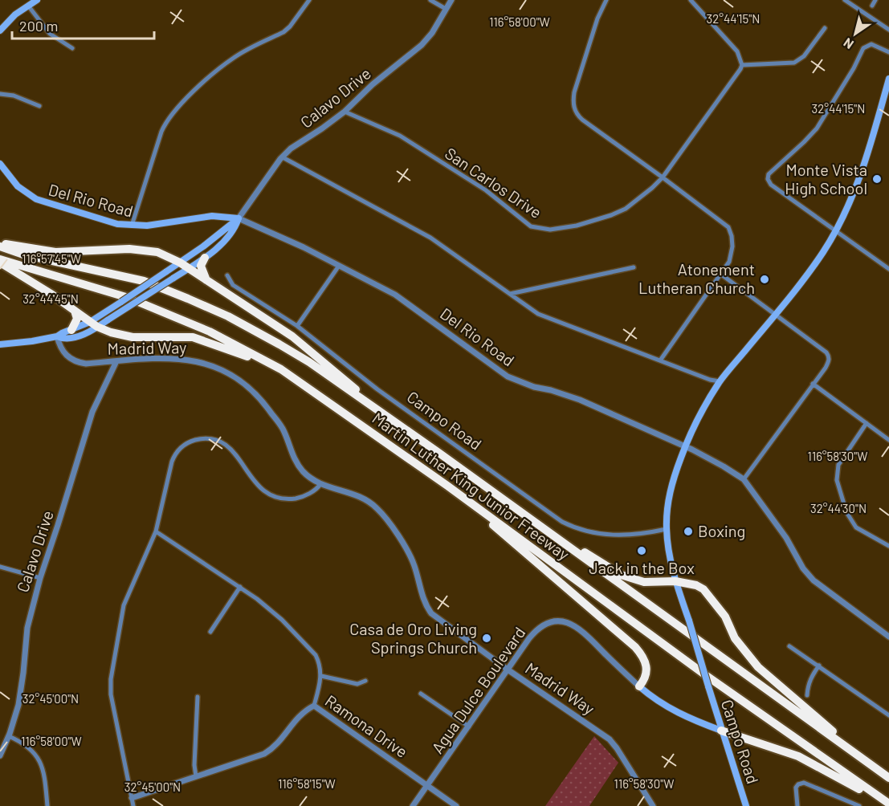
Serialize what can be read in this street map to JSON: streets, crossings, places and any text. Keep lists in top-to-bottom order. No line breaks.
{"streets":{"highway":["Martin Luther King Junior Freeway"],"main road":["Calavo Drive","Del Rio Road","Campo Road","Agua Dulce Boulevard"],"street":["San Carlos Drive","Madrid Way","Ramona Drive"]},"crossings":[["Calavo Drive","San Carlos Drive"],["Calavo Drive","Del Rio Road"],["Calavo Drive","Madrid Way"],["Del Rio Road","Campo Road"],["Madrid Way","Agua Dulce Boulevard"],["Campo Road","Agua Dulce Boulevard"],["Agua Dulce Boulevard","Ramona Drive"]],"places":["Monte Vista High School","Atonement Lutheran Church","Boxing","Jack in the Box","Casa de Oro Living Springs Church"],"scale_bar":"200 m","north":"bottom left","coordinates":["32°44'15\"N","116°58'00\"W","116°57'45\"W","32°44'45\"N","116°58'30\"W","32°44'30\"N","32°45'00\"N","116°58'15\"W"]}
